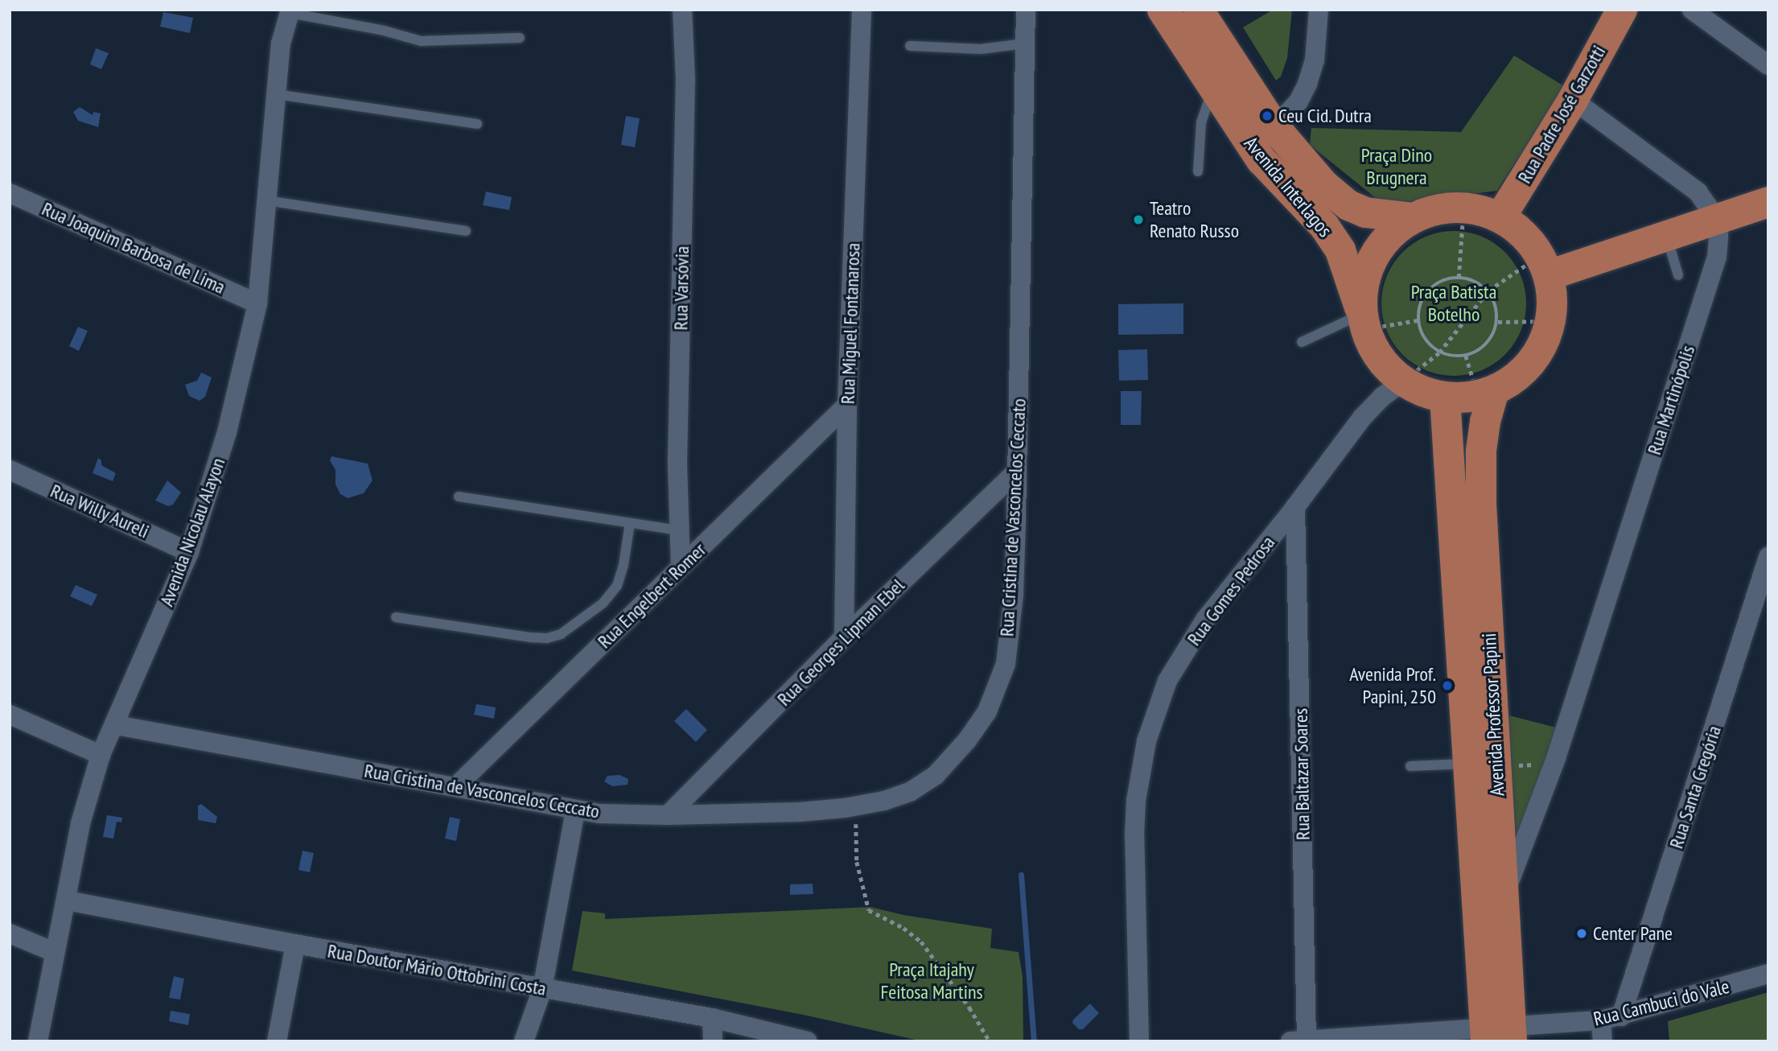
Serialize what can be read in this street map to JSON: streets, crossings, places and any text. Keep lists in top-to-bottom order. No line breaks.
{"streets":{"main road":["Rua Padre José Garzotti","Avenida Interlagos","Avenida Professor Papini"],"street":["Rua Joaquim Barbosa de Lima","Rua Varsóvia","Rua Miguel Fontanarosa","Rua Martinópolis","Rua Willy Aureli","Rua Cristina de Vasconcelos Ceccato","Avenida Nicolau Alayon","Rua Gomes Pedrosa","Rua Engelbert Romer","Rua Georges Lipman Ebel","Rua Baltazar Soares","Rua Santa Gregória","Rua Doutor Mário Ottobrini Costa","Rua Cambuci do Vale"]},"crossings":[["Rua Joaquim Barbosa de Lima","Avenida Nicolau Alayon"],["Rua Varsóvia","Rua Engelbert Romer"],["Rua Miguel Fontanarosa","Rua Engelbert Romer"],["Rua Miguel Fontanarosa","Rua Georges Lipman Ebel"],["Rua Martinópolis","Avenida Professor Papini"],["Rua Willy Aureli","Avenida Nicolau Alayon"],["Rua Cristina de Vasconcelos Ceccato","Avenida Nicolau Alayon"],["Rua Cristina de Vasconcelos Ceccato","Rua Engelbert Romer"],["Rua Cristina de Vasconcelos Ceccato","Rua Georges Lipman Ebel"],["Avenida Nicolau Alayon","Rua Doutor Mário Ottobrini Costa"],["Rua Gomes Pedrosa","Rua Baltazar Soares"],["Avenida Professor Papini","Rua Cambuci do Vale"],["Rua Baltazar Soares","Rua Cambuci do Vale"],["Rua Santa Gregória","Rua Cambuci do Vale"]],"parks":["Praça Dino Brugnera","Praça Batista Botelho","Praça Itajahy Feitosa Martins"],"places":["Ceu Cid. Dutra","Teatro Renato Russo","Avenida Prof. Papini, 250","Center Pane"]}
